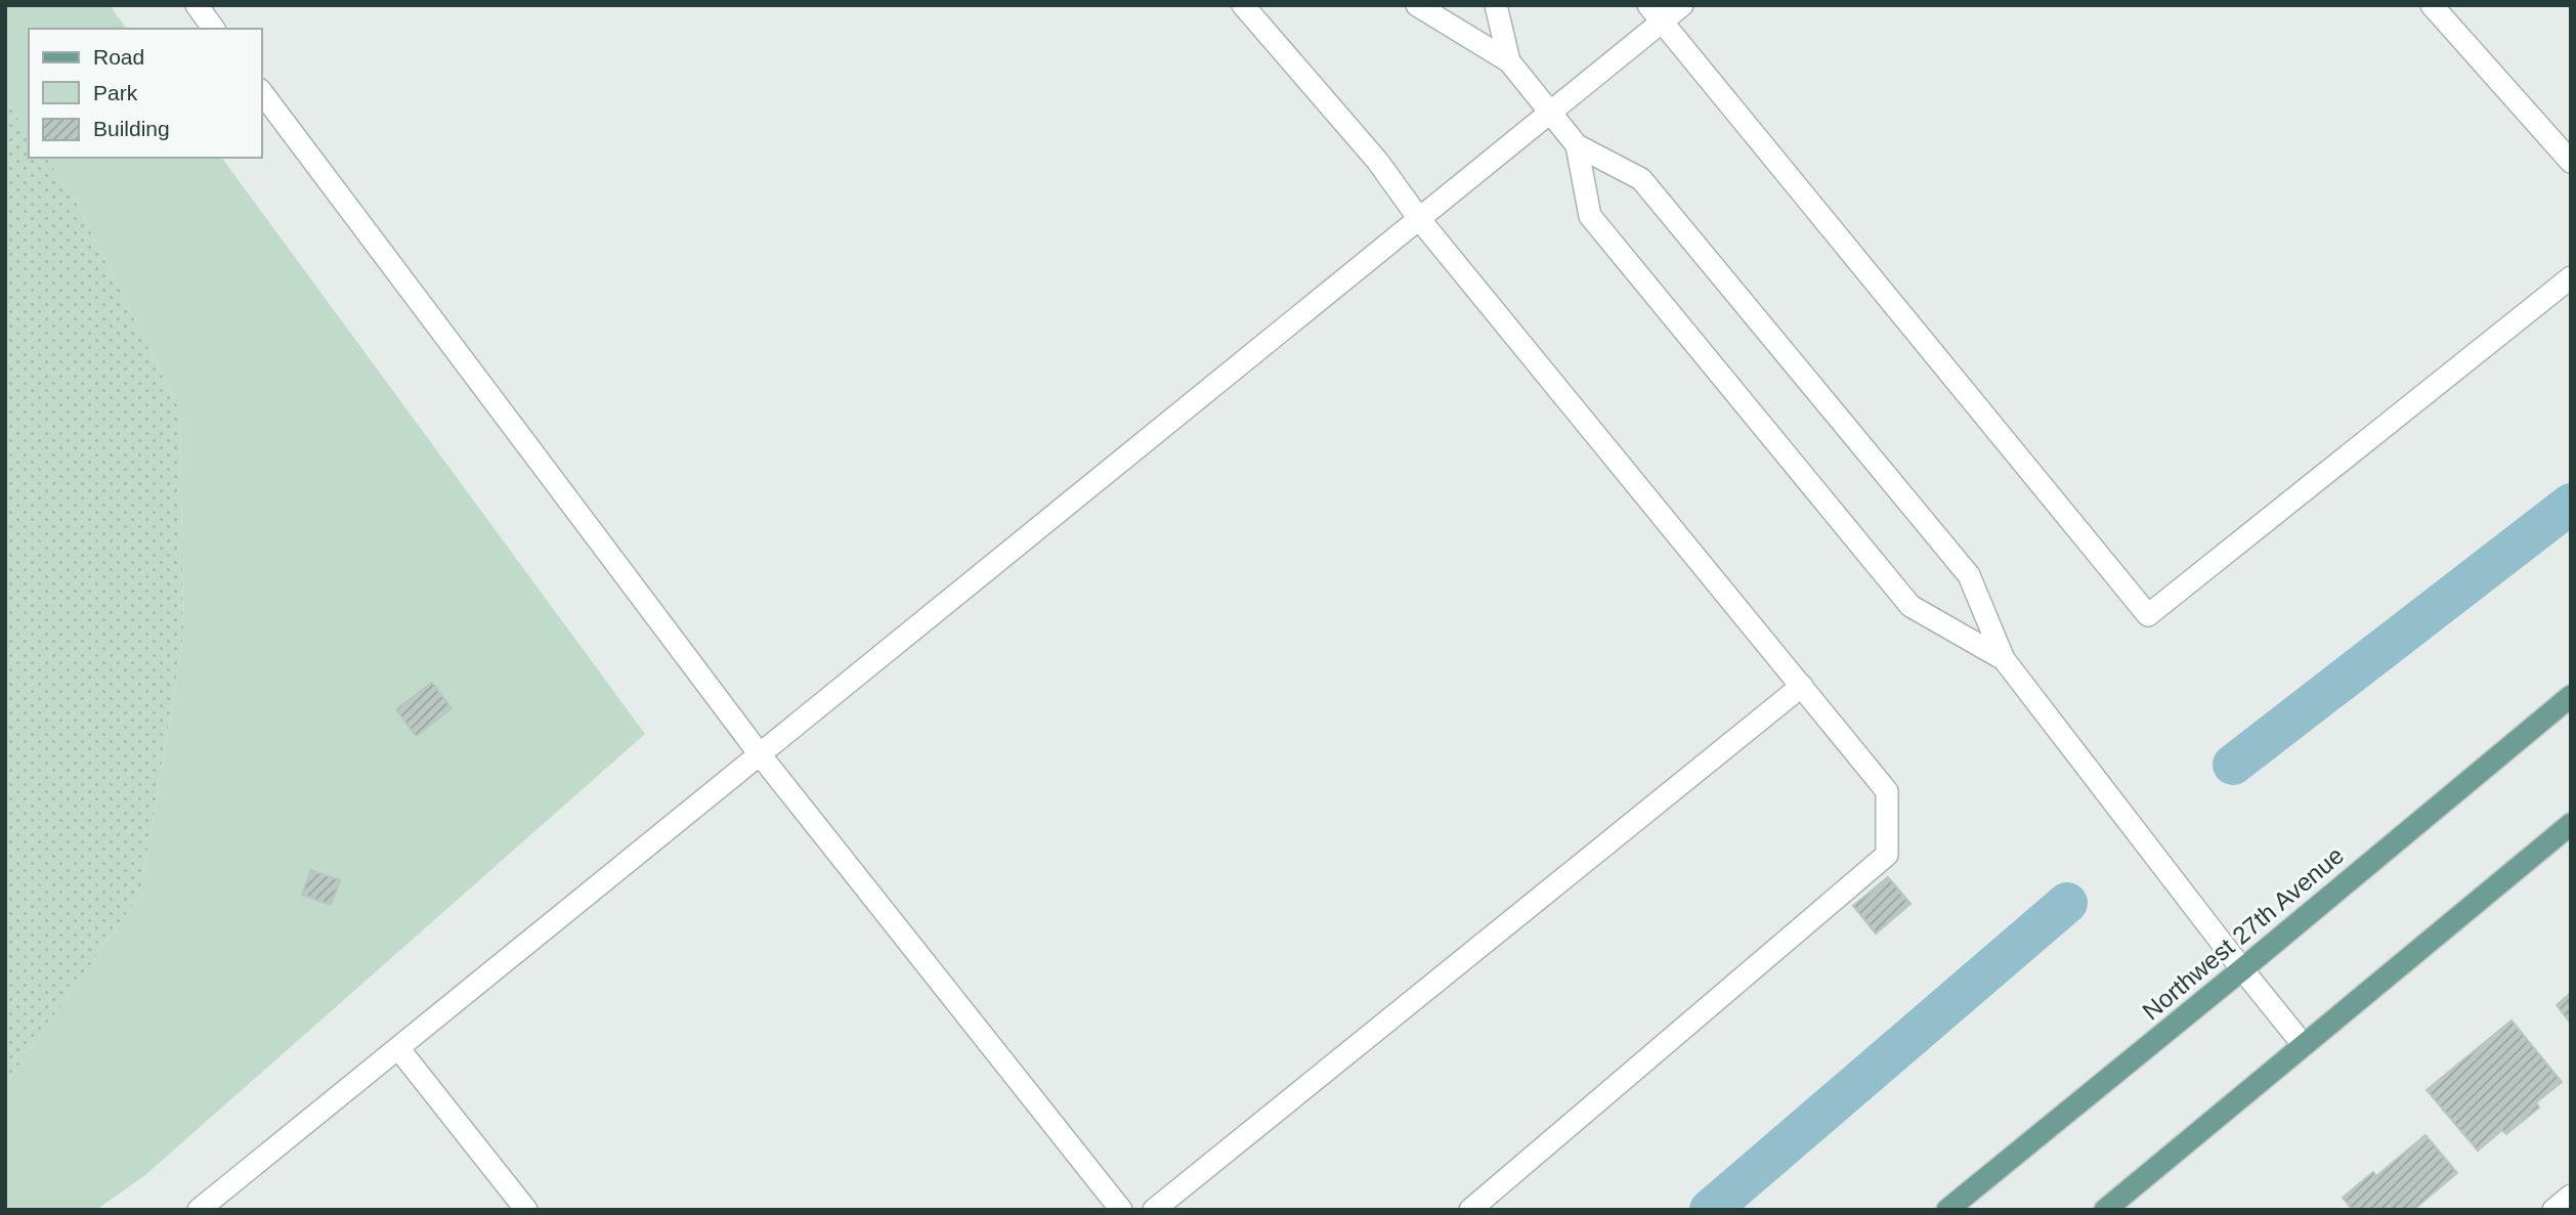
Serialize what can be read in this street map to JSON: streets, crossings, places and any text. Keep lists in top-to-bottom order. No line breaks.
{"streets":{"main road":["Northwest 27th Avenue"]},"legend":["Road","Park","Building"]}
